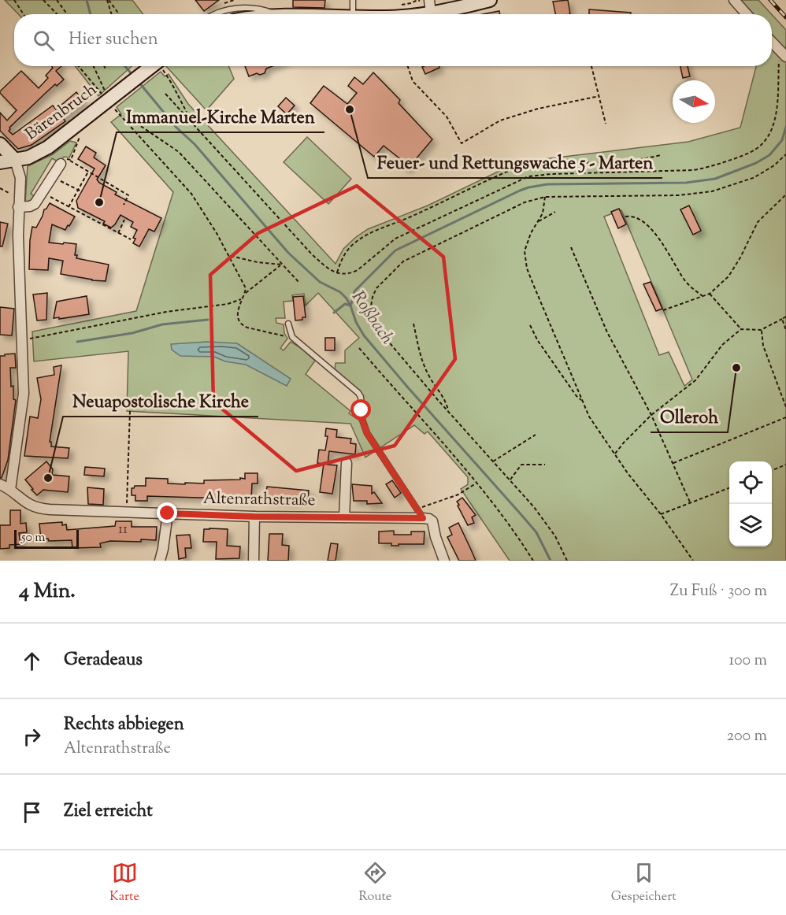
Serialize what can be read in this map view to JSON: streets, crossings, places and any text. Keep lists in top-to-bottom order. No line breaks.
{"streets":{"main road":["Bärenbruch"],"street":["Altenrathstraße"]},"water":["Roßbach"],"places":["Feuer- und Rettungswache 5 - Marten","Immanuel-Kirche Marten","Olleroh","Neuapostolische Kirche"],"house_numbers":["11"],"scale_bar":"50 m","north":"right","page":{"search":"Hier suchen","scale":"50 m","heading":["4 Min.","Zu Fuß · 300 m"],"list":[["Geradeaus","100 m"],["Rechts abbiegen","Altenrathstraße","200 m"],"Ziel erreicht"],"nav":["Karte","Route","Gespeichert"]}}
